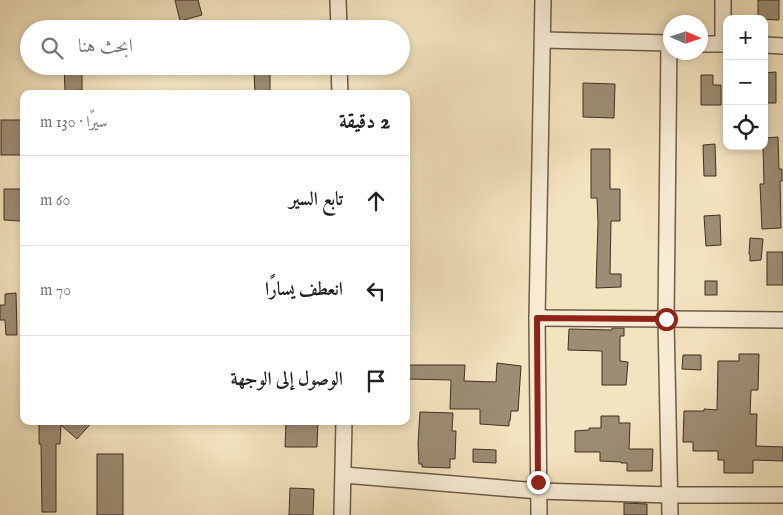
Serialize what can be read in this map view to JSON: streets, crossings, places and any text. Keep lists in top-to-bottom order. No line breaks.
{"north":"right","page":{"map_buttons":["+","−"],"search":"ابحث هنا","heading":["2 دقيقة","سيرًا · 130 m"],"list":[["تابع السير","60 m"],["انعطف يسارًا","70 m"],"الوصول إلى الوجهة"]}}
